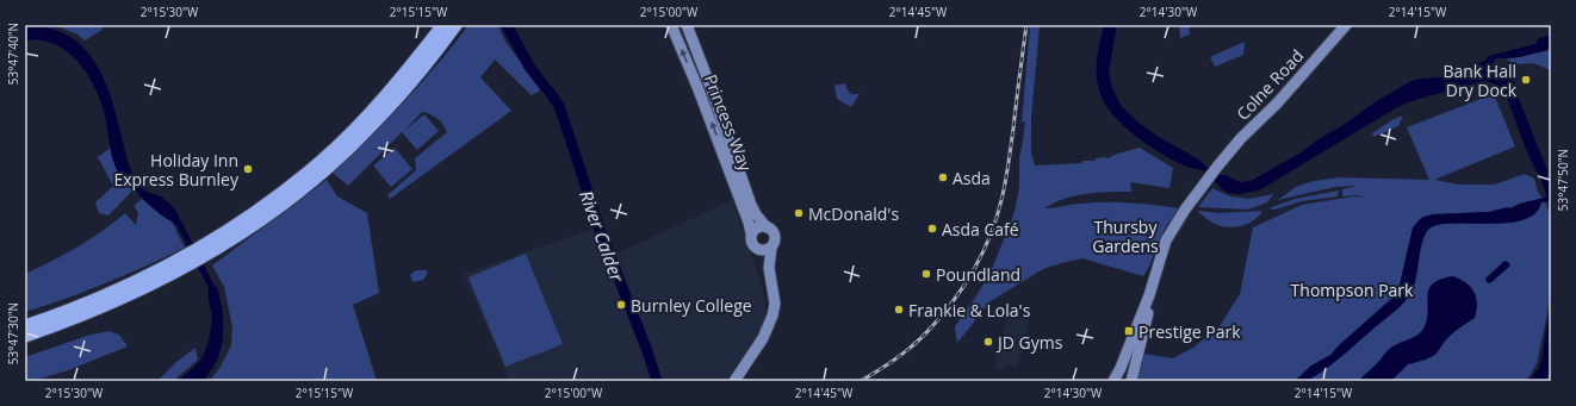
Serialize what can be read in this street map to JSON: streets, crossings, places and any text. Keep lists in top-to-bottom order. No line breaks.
{"streets":{"main road":["Colne Road","Princess Way"]},"water":["River Calder"],"parks":["Thursby Gardens","Thompson Park"],"places":{"other":["Bank Hall Dry Dock","Holiday Inn Express Burnley","Asda","McDonald's","Asda Café","Poundland","Burnley College","Frankie & Lola's","JD Gyms"],"transit":["Prestige Park"]},"coordinates":["2°15'30\"W","2°15'15\"W","2°15'00\"W","2°14'45\"W","2°14'30\"W","2°14'15\"W","53°47'40\"N","53°47'50\"N","53°47'30\"N"]}
